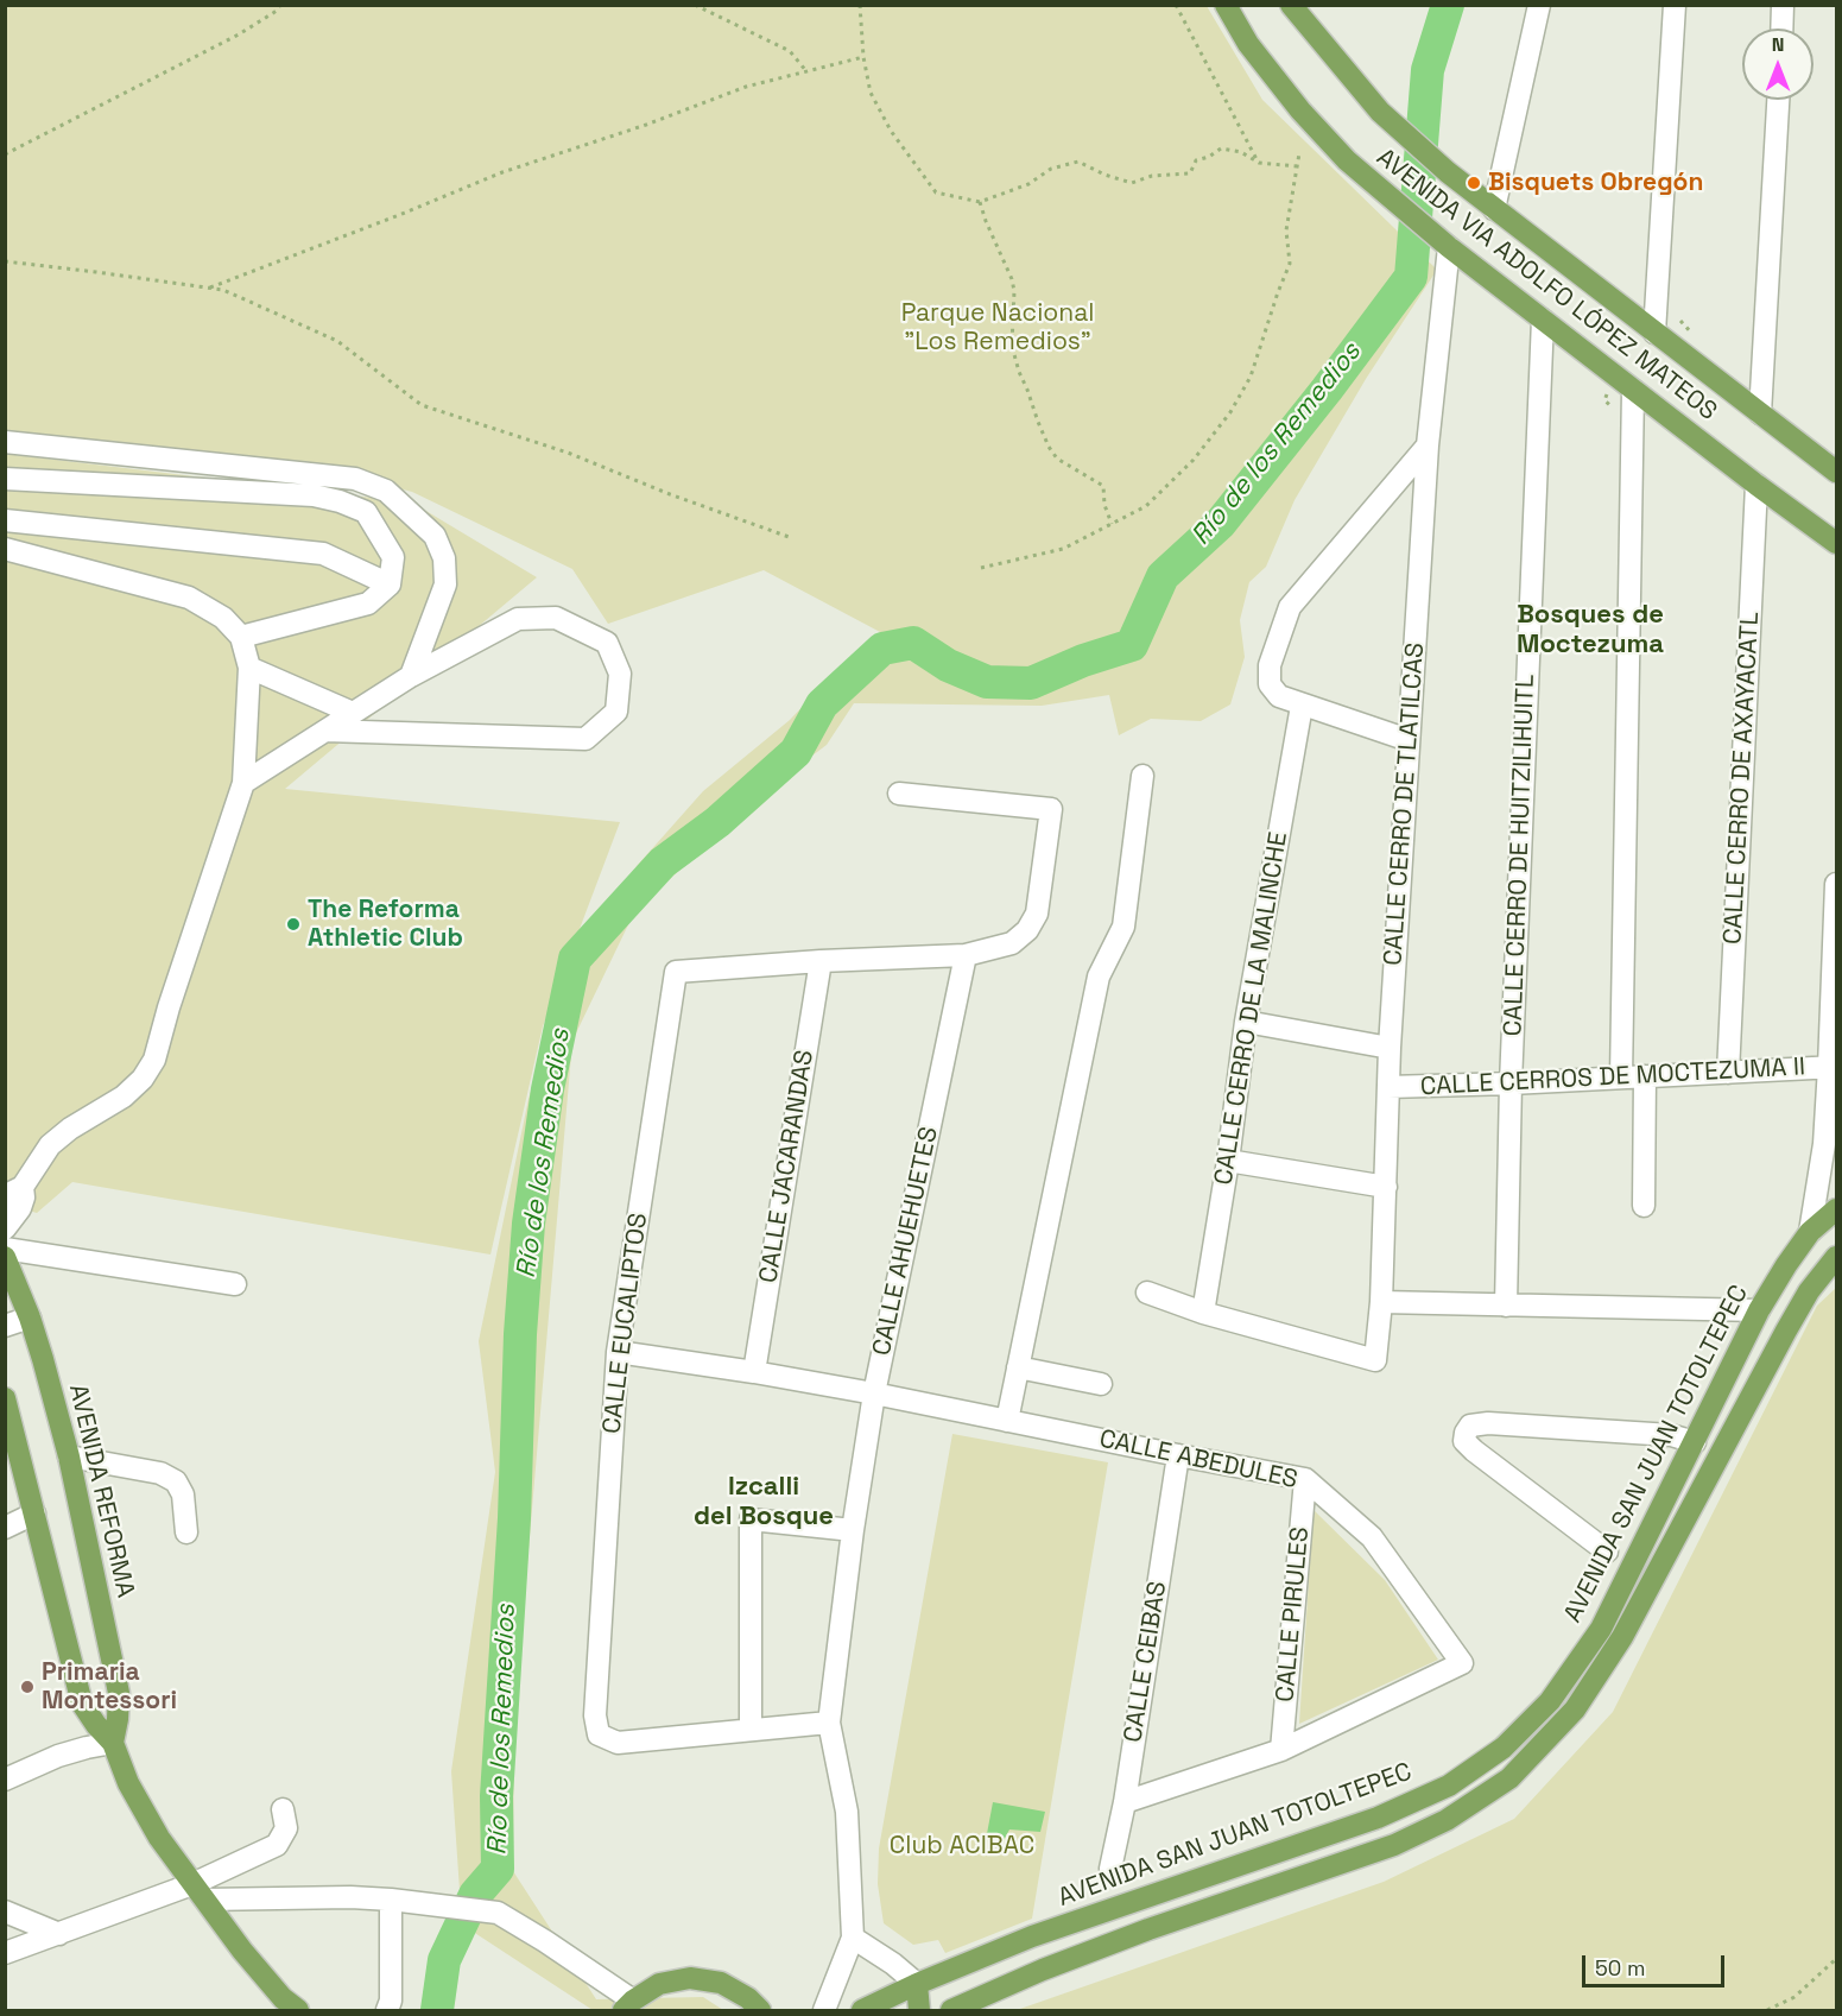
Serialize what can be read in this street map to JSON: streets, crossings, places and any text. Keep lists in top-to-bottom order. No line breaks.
{"streets":{"main road":["AVENIDA VIA ADOLFO LÓPEZ MATEOS","AVENIDA SAN JUAN TOTOLTEPEC","AVENIDA REFORMA"],"street":["CALLE CERRO DE AXAYACATL","CALLE CERRO DE TLATILCAS","CALLE CERRO DE HUITZILIHUITL","CALLE CERRO DE LA MALINCHE","CALLE CERROS DE MOCTEZUMA II","CALLE JACARANDAS","CALLE AHUEHUETES","CALLE EUCALIPTOS","CALLE ABEDULES","CALLE PIRULES","CALLE CEIBAS"]},"crossings":[["AVENIDA VIA ADOLFO LÓPEZ MATEOS","CALLE CERRO DE AXAYACATL"],["AVENIDA VIA ADOLFO LÓPEZ MATEOS","CALLE CERRO DE TLATILCAS"],["AVENIDA VIA ADOLFO LÓPEZ MATEOS","CALLE CERRO DE HUITZILIHUITL"],["CALLE CERRO DE AXAYACATL","CALLE CERROS DE MOCTEZUMA II"],["CALLE CERRO DE TLATILCAS","CALLE CERRO DE LA MALINCHE"],["CALLE CERRO DE TLATILCAS","CALLE CERROS DE MOCTEZUMA II"],["CALLE CERRO DE HUITZILIHUITL","CALLE CERROS DE MOCTEZUMA II"],["CALLE JACARANDAS","CALLE EUCALIPTOS"],["CALLE JACARANDAS","CALLE ABEDULES"],["CALLE AHUEHUETES","CALLE EUCALIPTOS"],["CALLE AHUEHUETES","CALLE ABEDULES"],["CALLE EUCALIPTOS","CALLE ABEDULES"],["CALLE ABEDULES","CALLE PIRULES"],["CALLE ABEDULES","CALLE CEIBAS"]],"districts":["Bosques de Moctezuma","Izcalli del Bosque"],"water":["Río de los Remedios"],"parks":["Parque Nacional \"Los Remedios\"","Club ACIBAC"],"places":["Bisquets Obregón","The Reforma Athletic Club","Primaria Montessori"],"scale_bar":"50 m","north":"top"}
